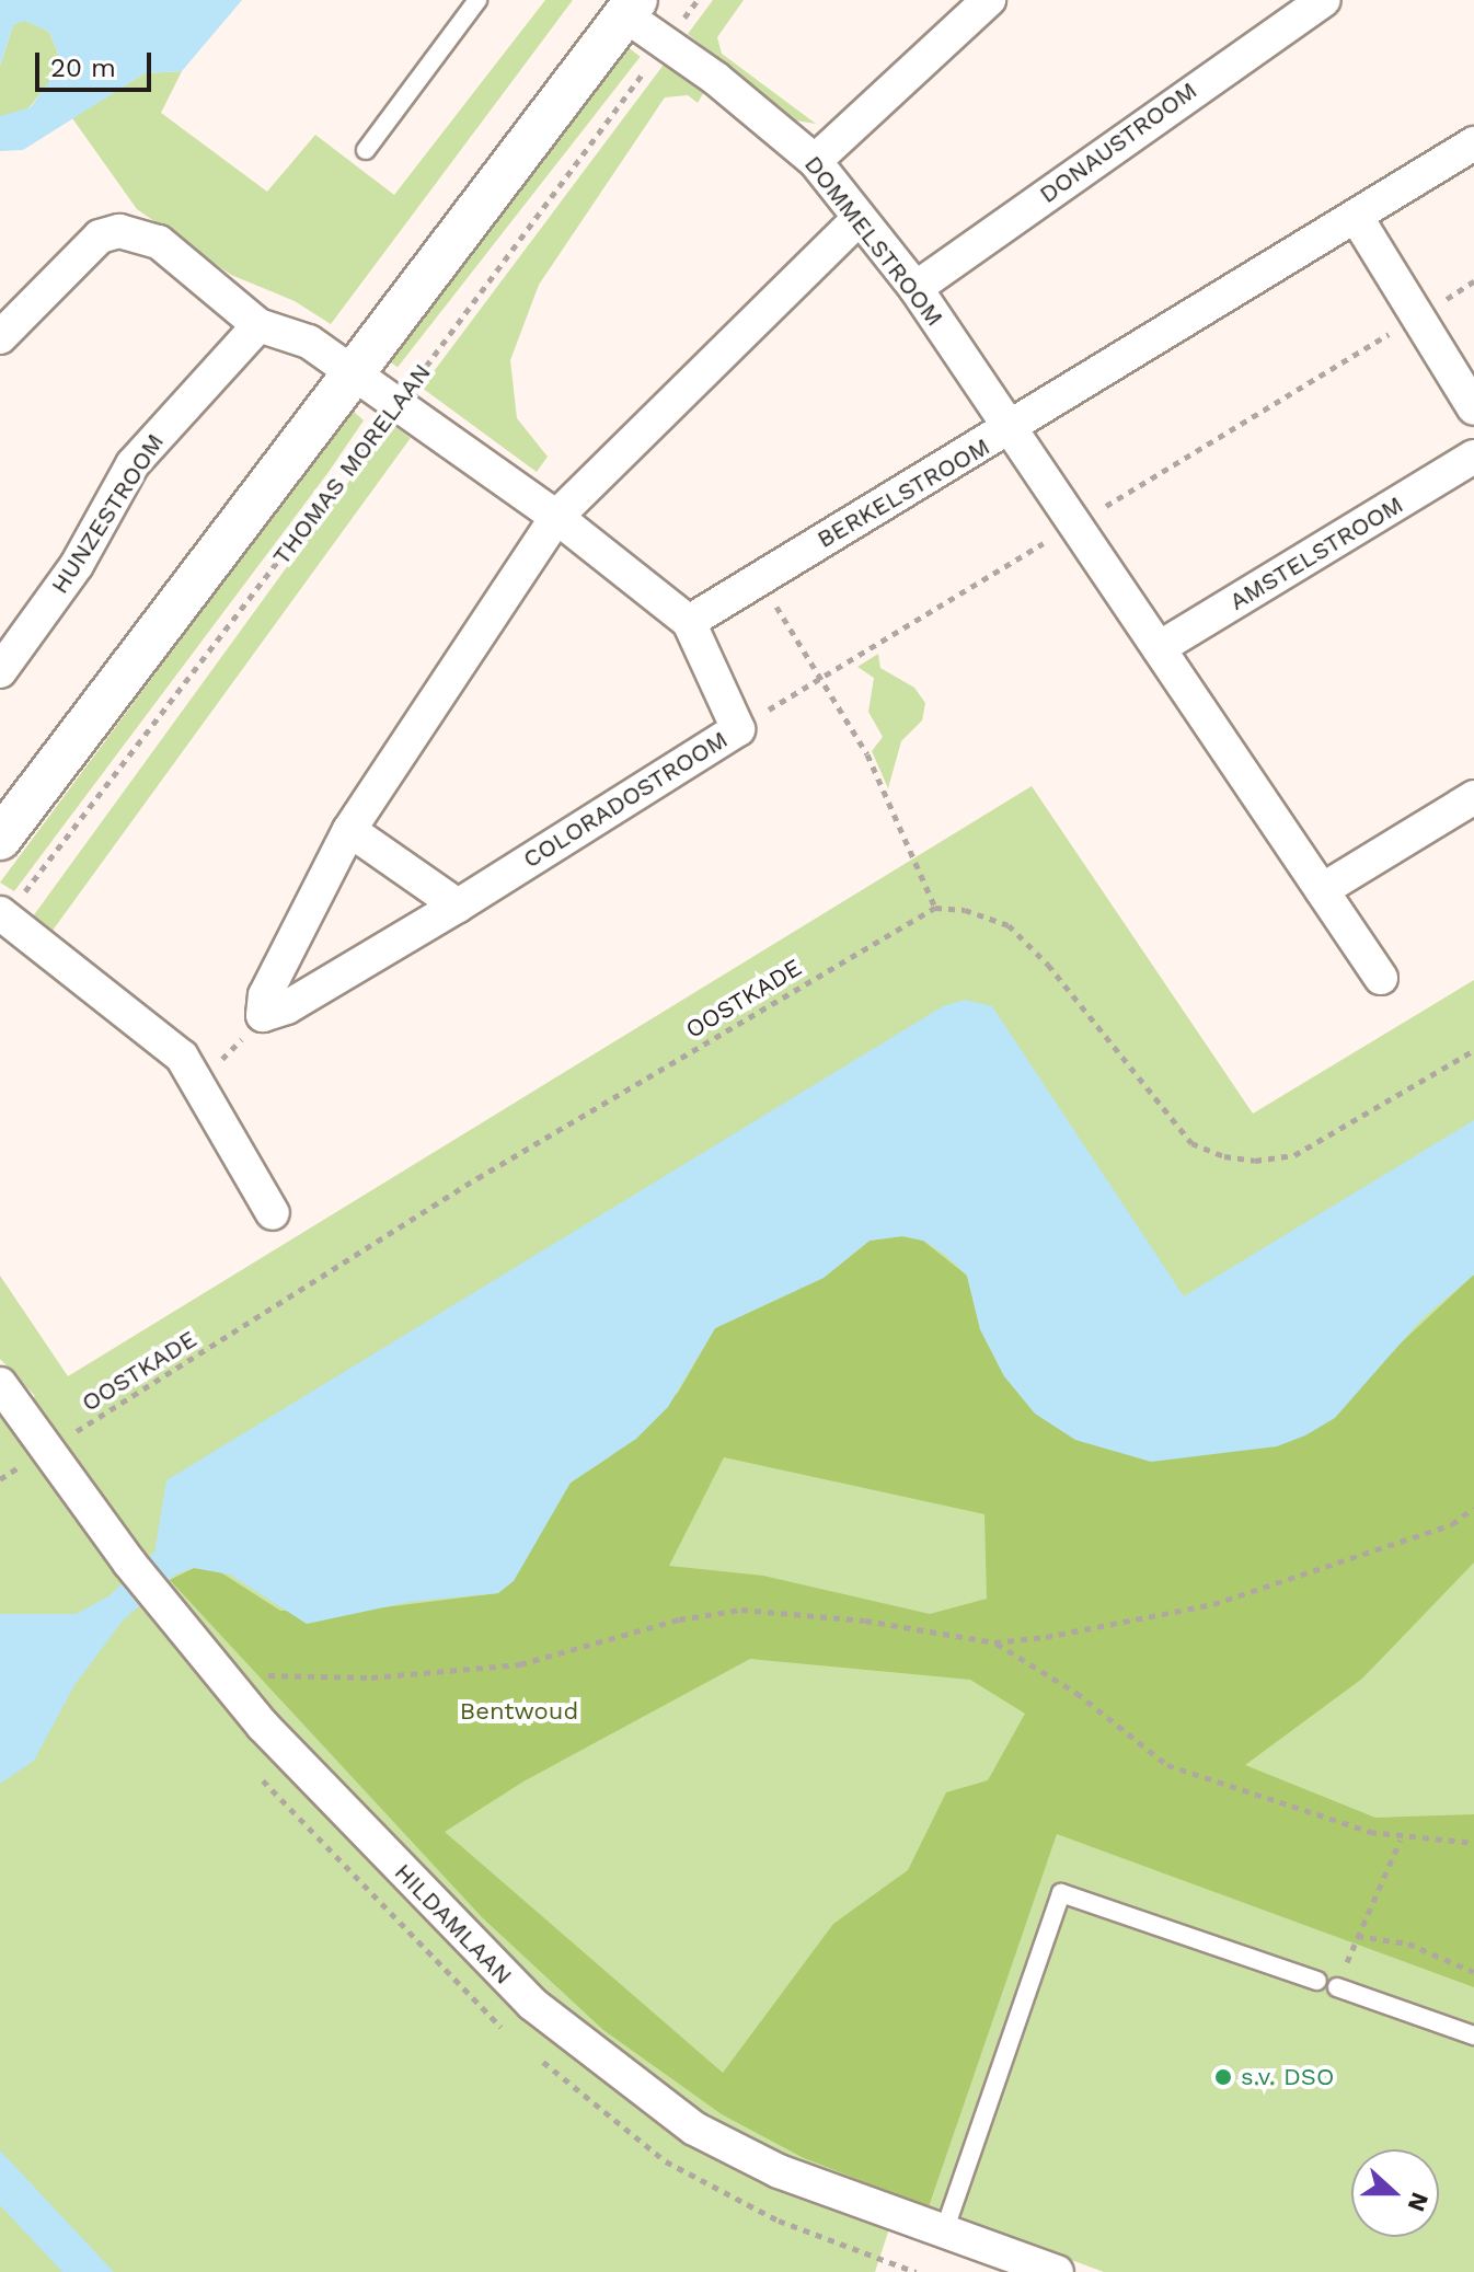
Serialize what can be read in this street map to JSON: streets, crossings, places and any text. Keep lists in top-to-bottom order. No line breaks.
{"streets":{"street":["DONAUSTROOM","DOMMELSTROOM","BERKELSTROOM","HUNZESTROOM","AMSTELSTROOM","COLORADOSTROOM","HILDAMLAAN"],"path":["THOMAS MORELAAN","OOSTKADE"]},"crossings":[["DONAUSTROOM","DOMMELSTROOM"],["DOMMELSTROOM","THOMAS MORELAAN"],["DOMMELSTROOM","BERKELSTROOM"],["BERKELSTROOM","COLORADOSTROOM"],["OOSTKADE","HILDAMLAAN"]],"parks":["Bentwoud"],"places":["s.v. DSO"],"scale_bar":"20 m","north":"right"}
